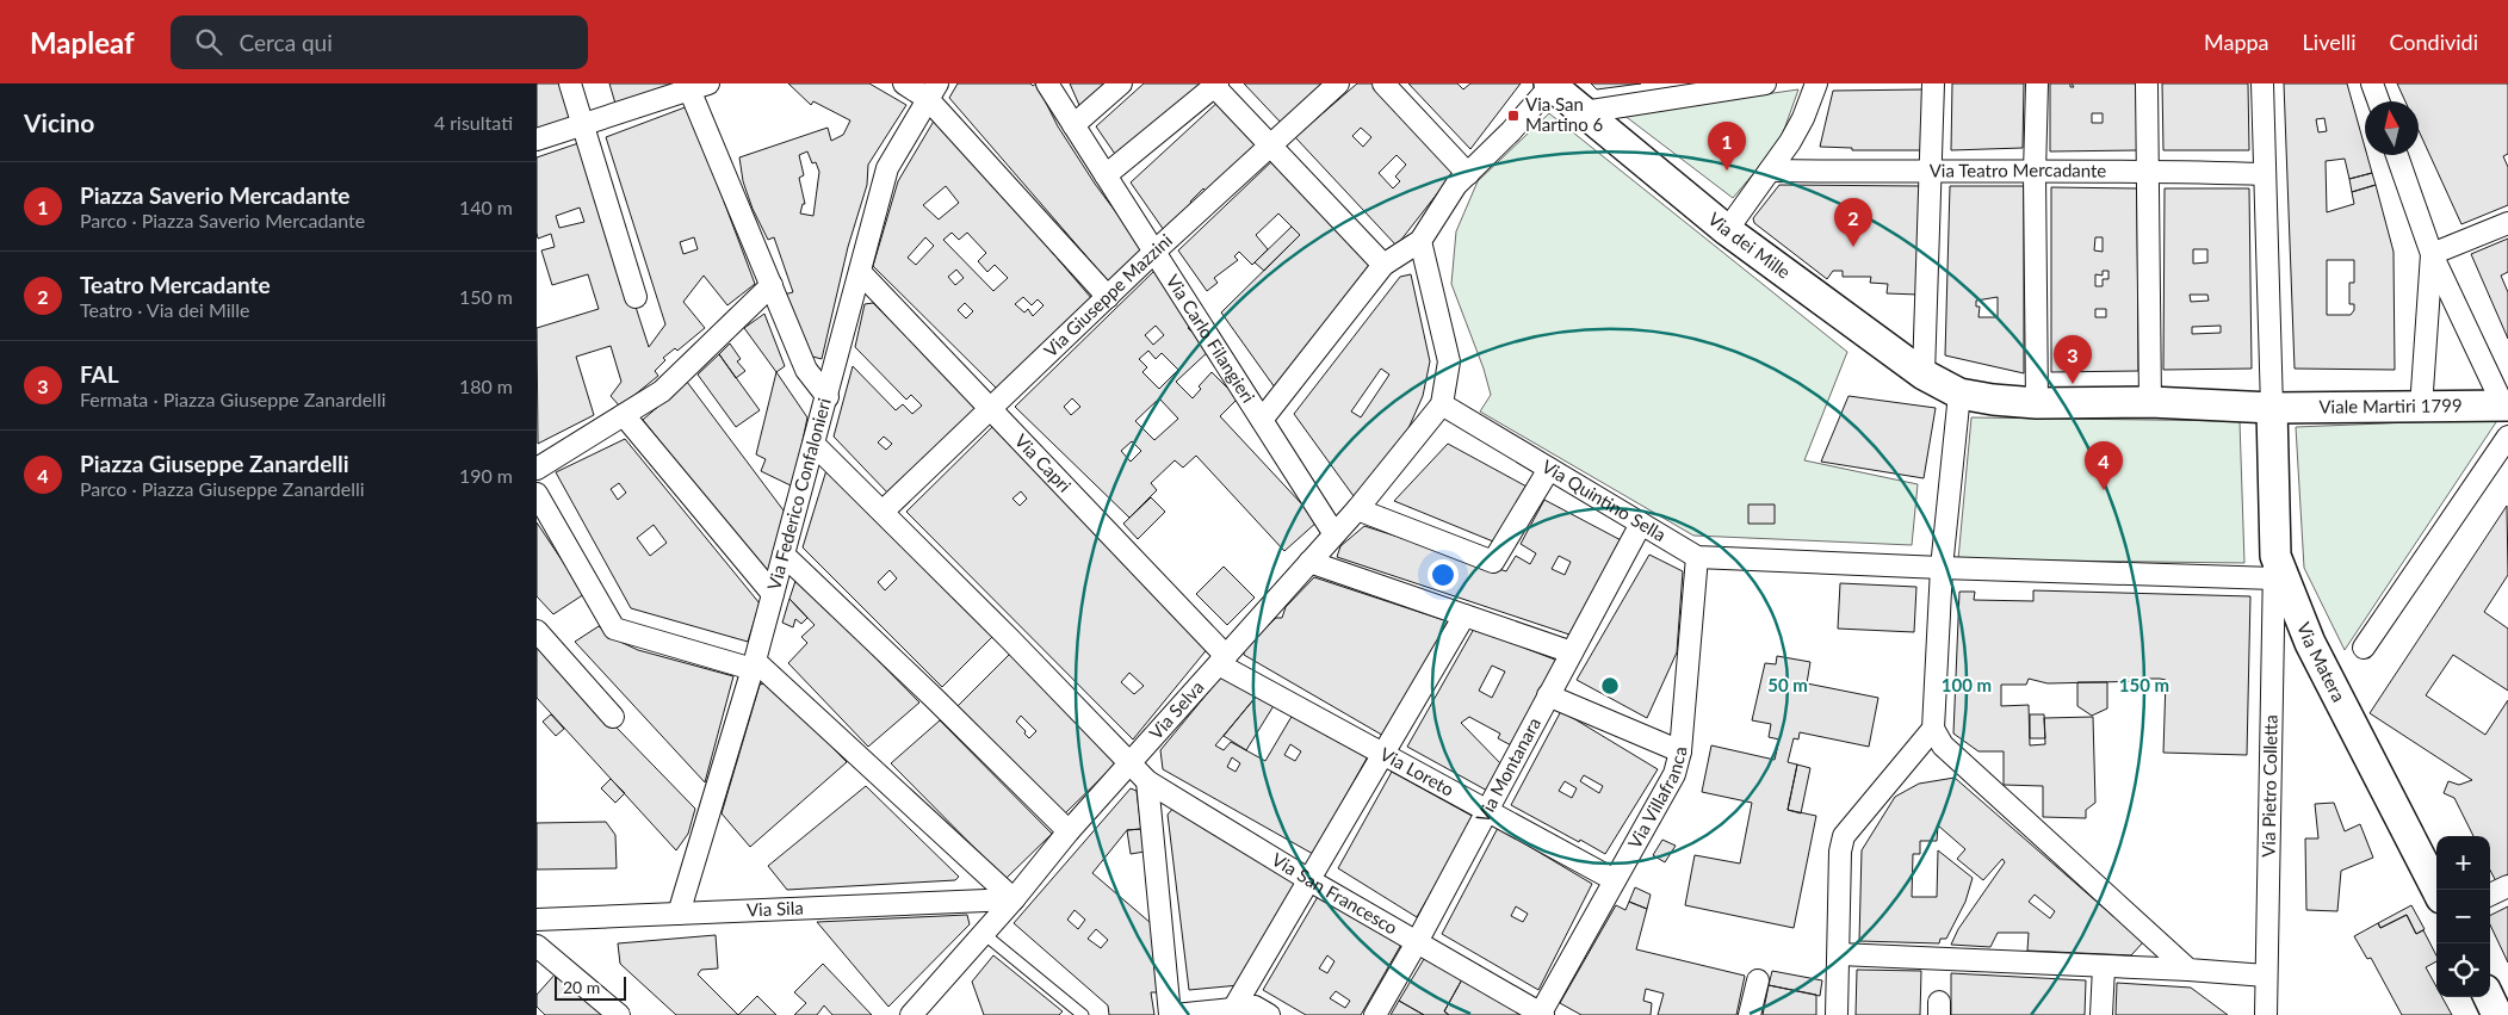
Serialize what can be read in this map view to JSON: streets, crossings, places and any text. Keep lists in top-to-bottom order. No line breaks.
{"streets":{"street":["Via Teatro Mercadante","Via dei Mille","Via Giuseppe Mazzini","Via Carlo Filangieri","Viale Martiri 1799","Via Capri","Via Federico Confalonieri","Via Quintino Sella","Via Matera","Via Selva","Via Montanara","Via Loreto","Via Pietro Colletta","Via Villafranca","Via San Francesco","Via Sila"]},"crossings":[["Via dei Mille","Viale Martiri 1799"],["Via Giuseppe Mazzini","Via Carlo Filangieri"],["Via Giuseppe Mazzini","Via Capri"],["Via Giuseppe Mazzini","Via San Francesco"],["Via Carlo Filangieri","Via Selva"],["Viale Martiri 1799","Via Matera"],["Via Capri","Via Federico Confalonieri"],["Via Capri","Via Selva"],["Via Capri","Via Loreto"],["Via Federico Confalonieri","Via San Francesco"],["Via Federico Confalonieri","Via Sila"],["Via Quintino Sella","Via Matera"],["Via Quintino Sella","Via Selva"],["Via Quintino Sella","Via Montanara"],["Via Quintino Sella","Via Pietro Colletta"],["Via Quintino Sella","Via Villafranca"],["Via Matera","Via Pietro Colletta"],["Via Selva","Via Loreto"],["Via Selva","Via San Francesco"],["Via Selva","Via Sila"],["Via Montanara","Via Loreto"],["Via Montanara","Via San Francesco"],["Via Loreto","Via Villafranca"],["Via Villafranca","Via San Francesco"]],"places":{"transit":["Via San Martino 6"]},"scale_bar":"20 m","north":"top","page":{"header":"Mapleaf","search":"Cerca qui","nav":["Mappa","Livelli","Condividi"],"heading":["Vicino","4 risultati"],"pins":["1","2","3","4"],"list":[{"mark":"1","name":"Piazza Saverio Mercadante","note":"Parco · Piazza Saverio Mercadante","value":"140 m"},{"mark":"2","name":"Teatro Mercadante","note":"Teatro · Via dei Mille","value":"150 m"},{"mark":"3","name":"FAL","note":"Fermata · Piazza Giuseppe Zanardelli","value":"180 m"},{"mark":"4","name":"Piazza Giuseppe Zanardelli","note":"Parco · Piazza Giuseppe Zanardelli","value":"190 m"}],"map_buttons":["+","−"],"scale":"20 m"},"rings":["50 m","100 m","150 m"]}
